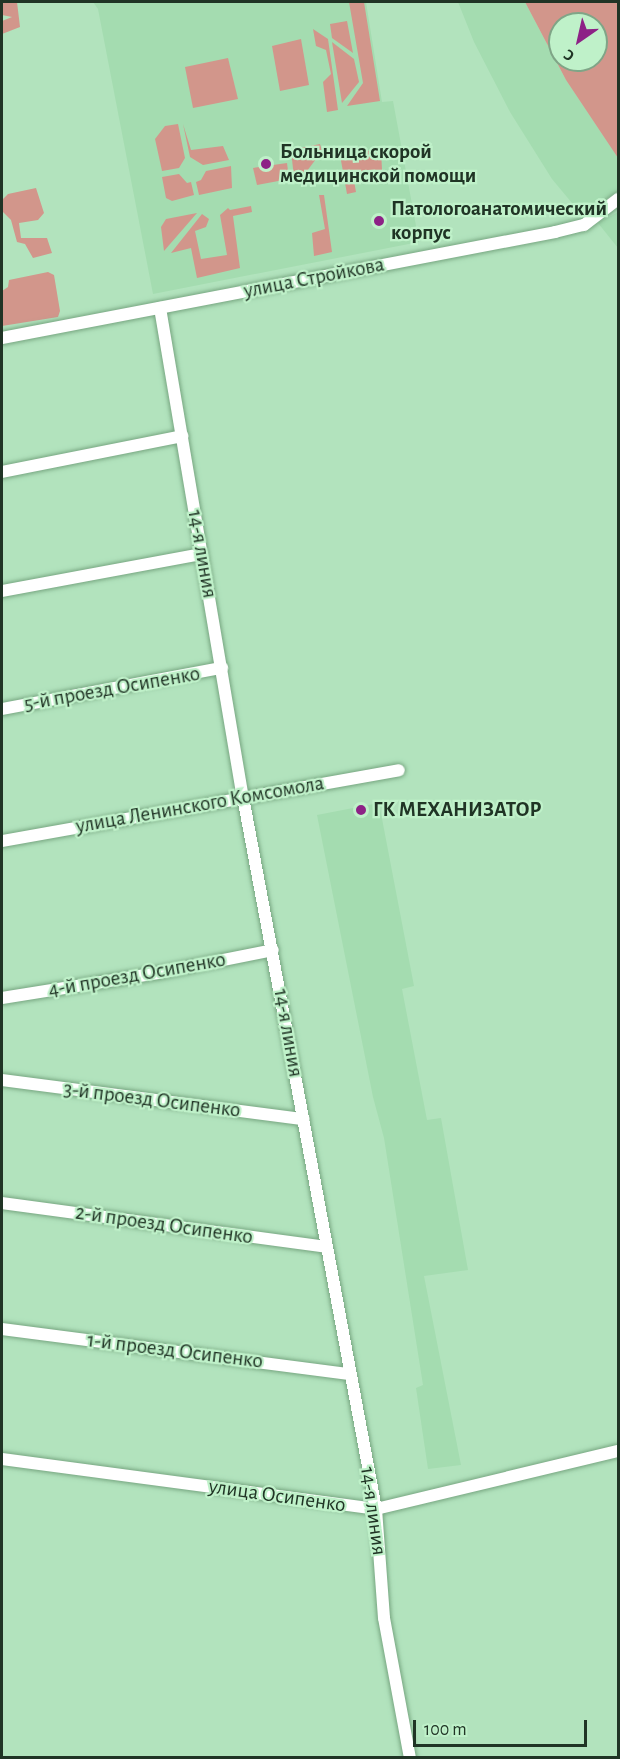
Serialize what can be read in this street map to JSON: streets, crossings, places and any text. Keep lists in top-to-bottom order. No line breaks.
{"streets":{"street":["улица Стройкова","14-я линия","5-й проезд Осипенко","улица Ленинского Комсомола","4-й проезд Осипенко","3-й проезд Осипенко","2-й проезд Осипенко","1-й проезд Осипенко","улица Осипенко"]},"crossings":[["улица Стройкова","14-я линия"],["14-я линия","5-й проезд Осипенко"],["14-я линия","улица Ленинского Комсомола"],["14-я линия","4-й проезд Осипенко"],["14-я линия","3-й проезд Осипенко"],["14-я линия","2-й проезд Осипенко"],["14-я линия","1-й проезд Осипенко"],["14-я линия","улица Осипенко"]],"places":["Больница скорой медицинской помощи","Патологоанатомический корпус","ГК МЕХАНИЗАТОР"],"scale_bar":"100 m","north":"bottom left"}
